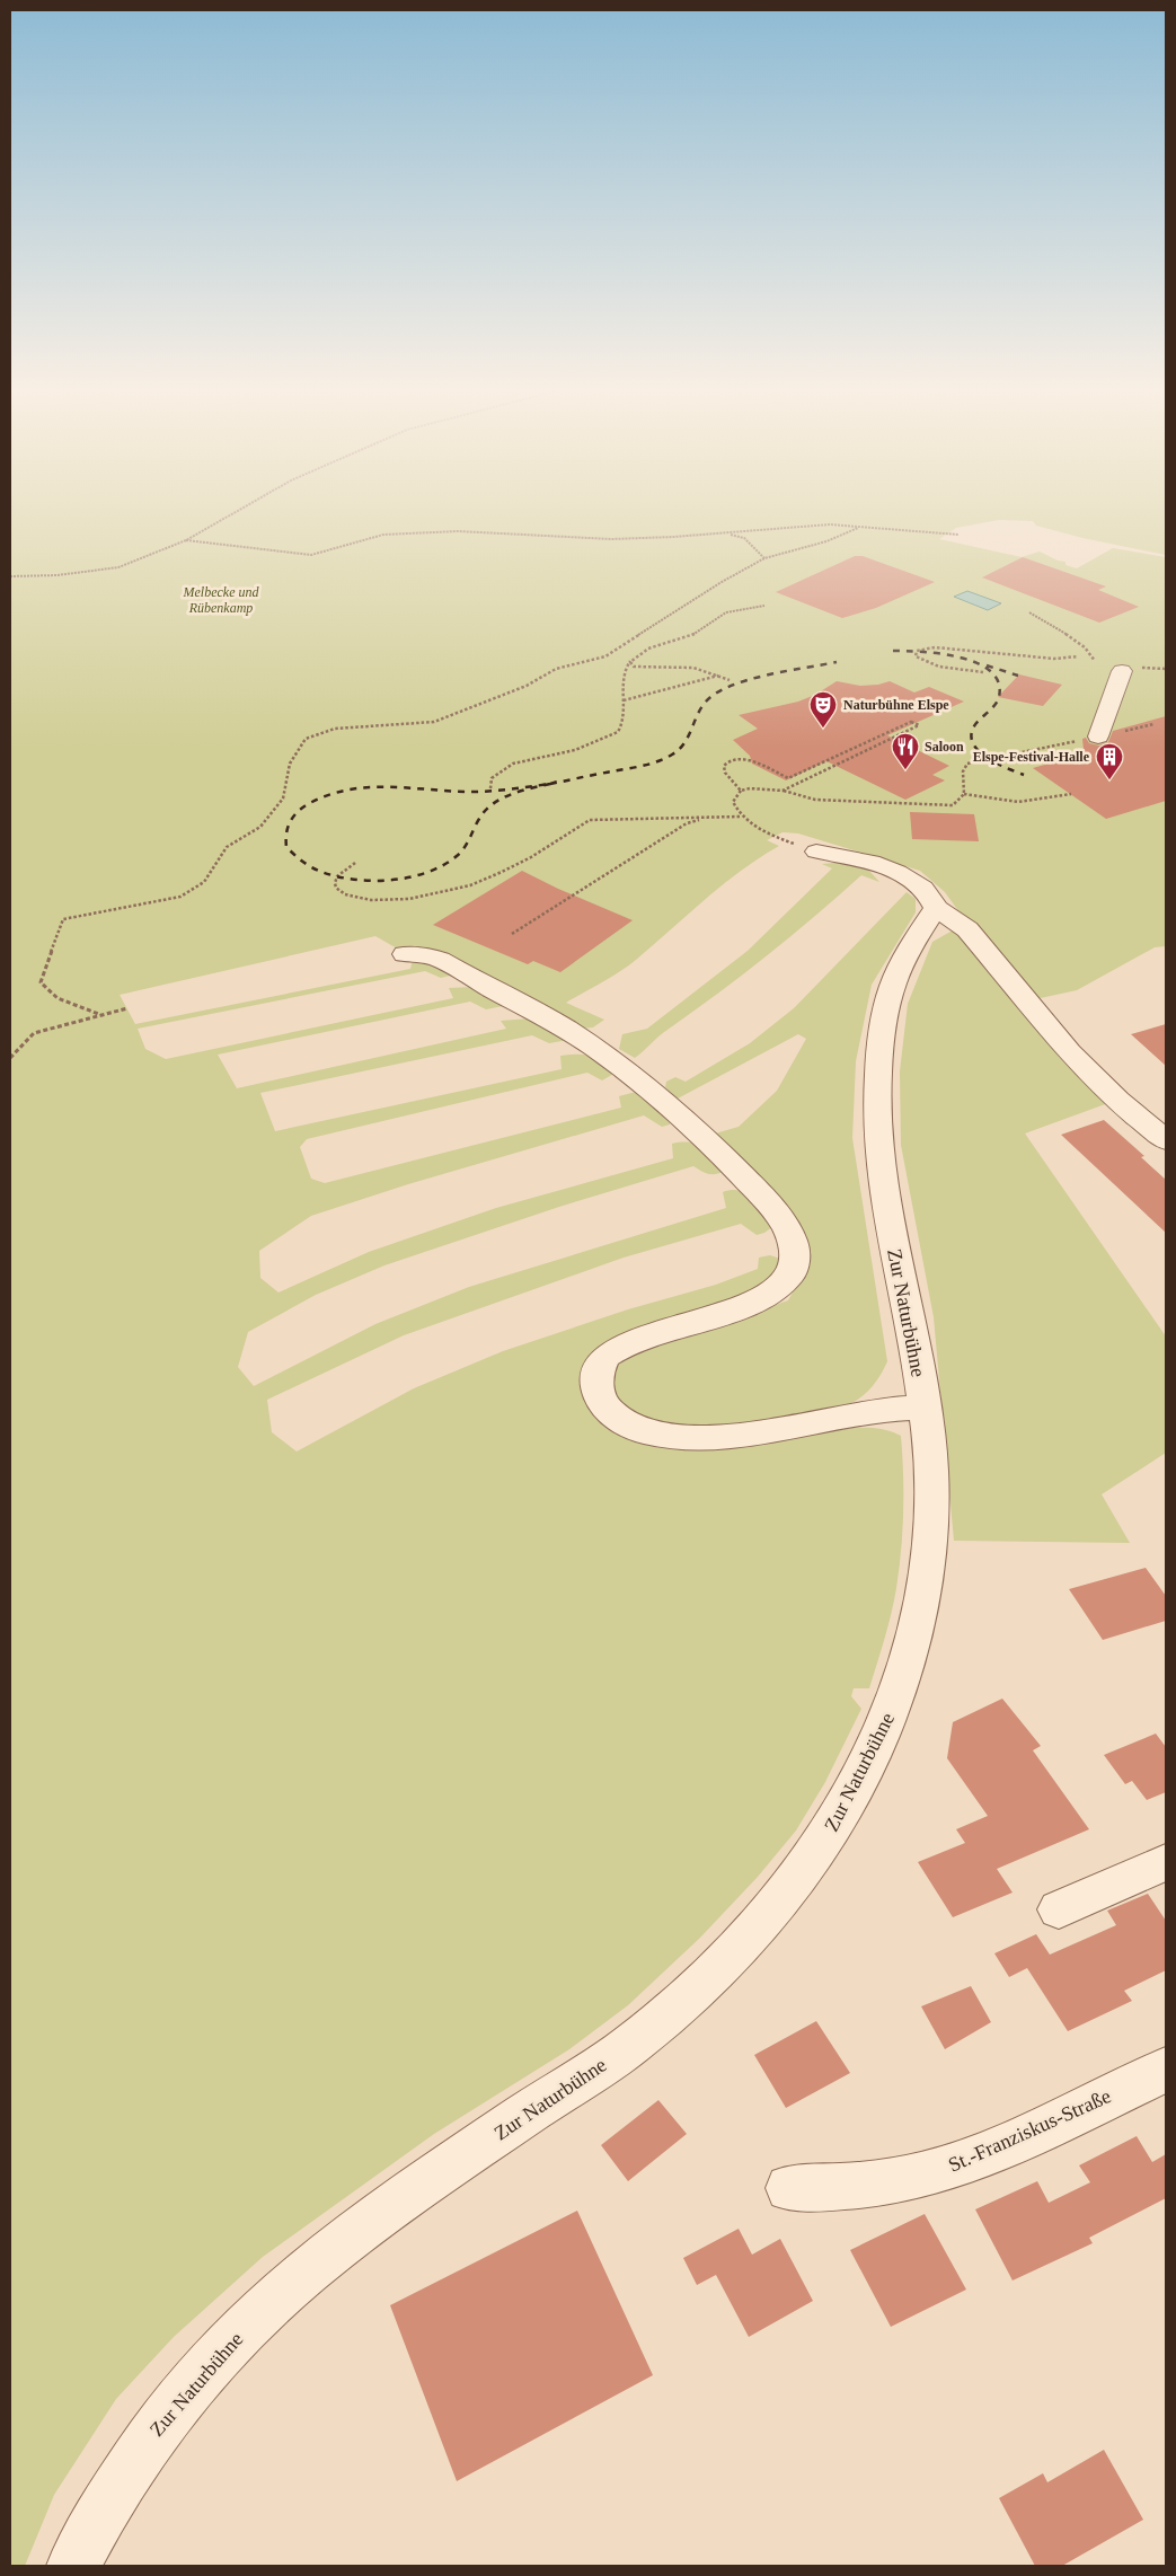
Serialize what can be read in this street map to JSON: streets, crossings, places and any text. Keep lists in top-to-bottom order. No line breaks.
{"streets":{"street":["Zur Naturbühne","St.-Franziskus-Straße"]},"parks":["Melbecke und Rübenkamp"],"places":{"theatre":["Naturbühne Elspe"],"restaurant":["Saloon"],"building":["Elspe-Festival-Halle"]}}
